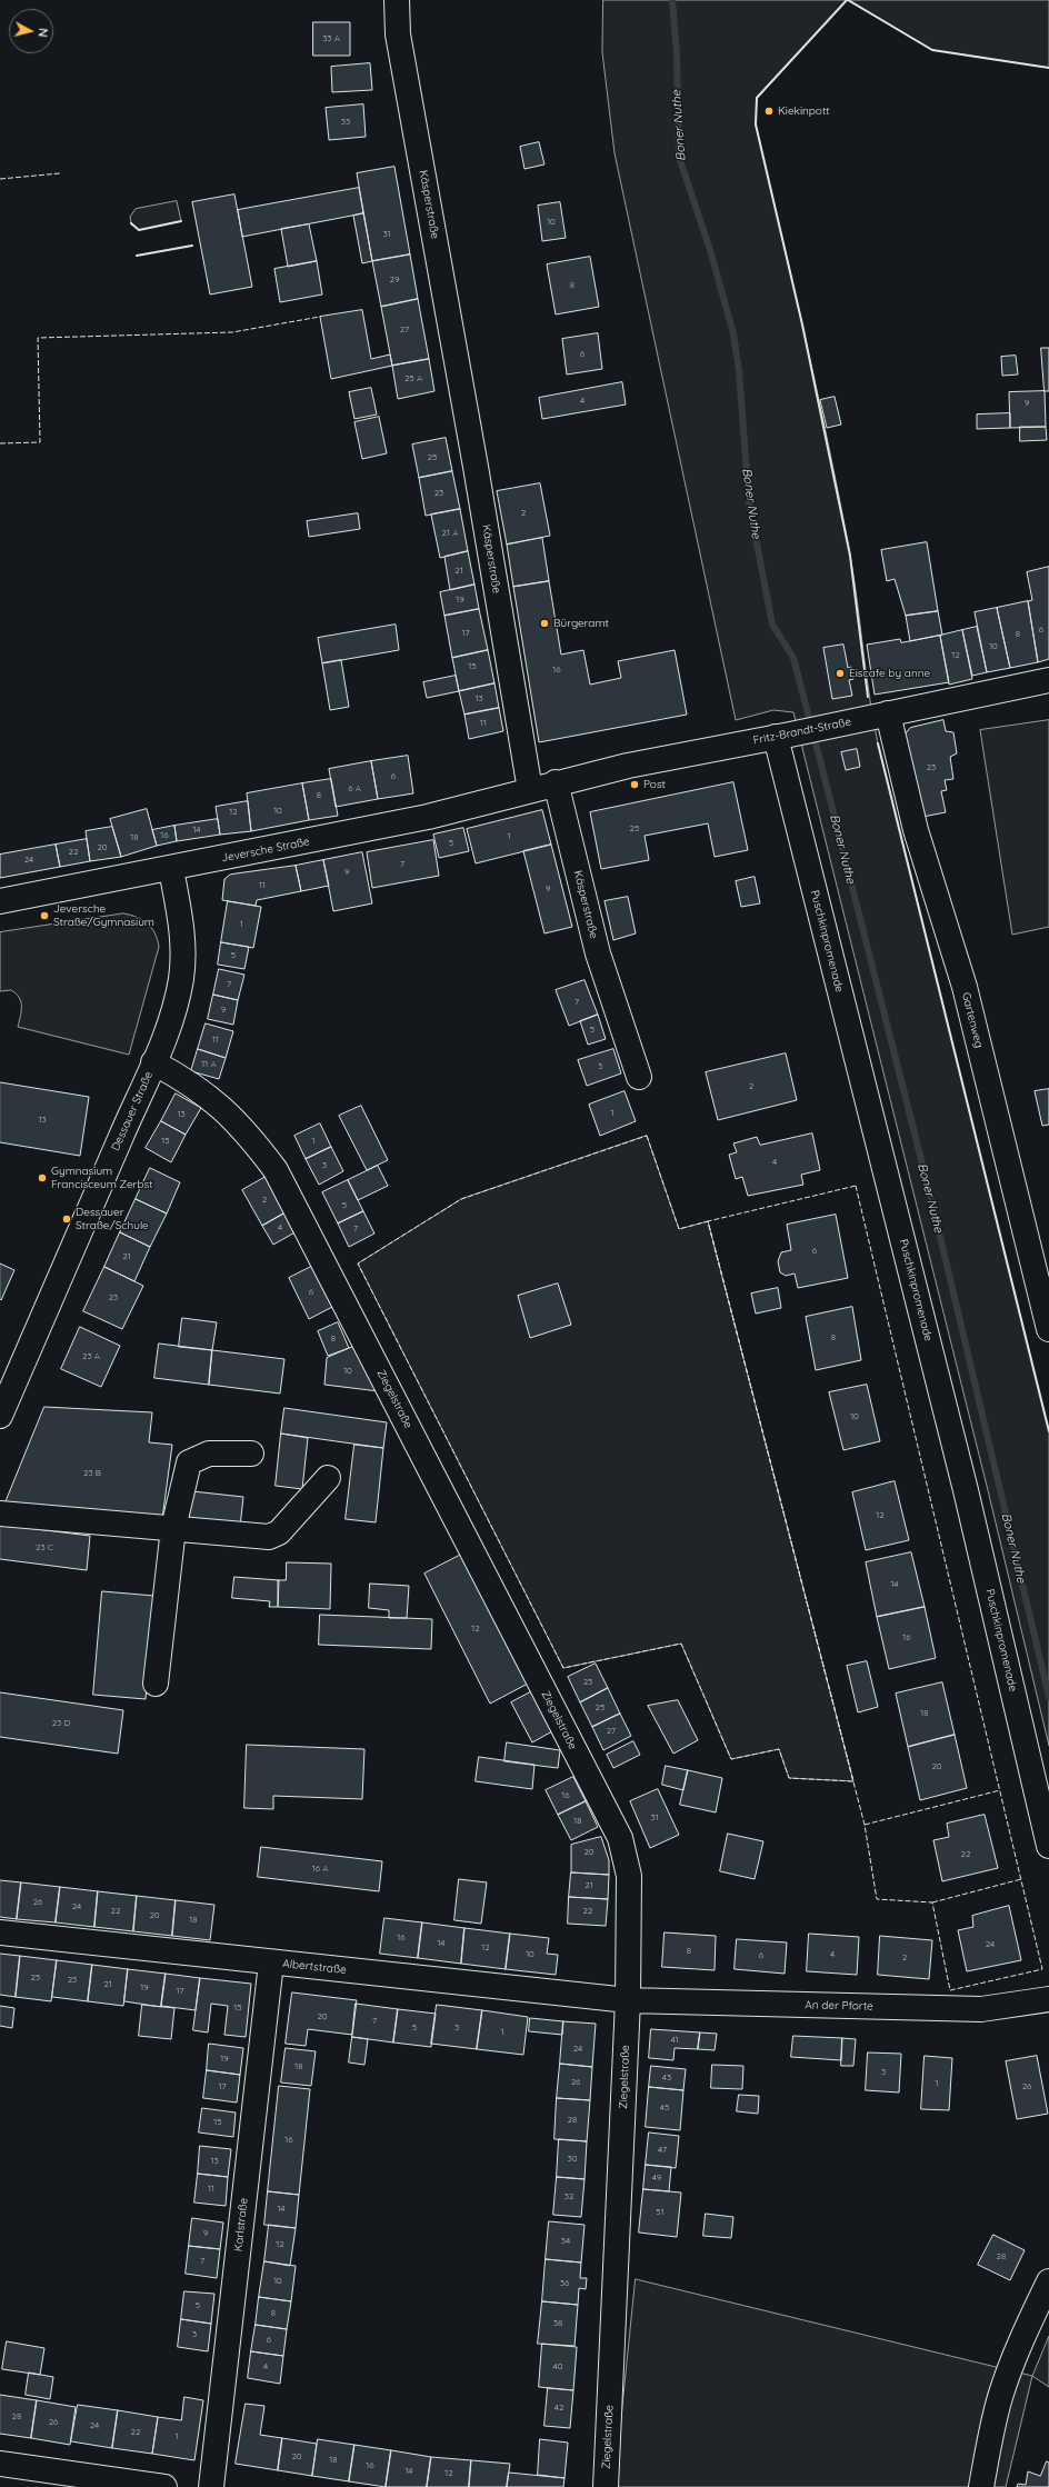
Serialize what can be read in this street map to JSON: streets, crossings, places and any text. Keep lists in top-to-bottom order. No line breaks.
{"streets":{"street":["Käsperstraße","Fritz-Brandt-Straße","Jeversche Straße","Puschkinpromenade","Gartenweg","Dessauer Straße","Ziegelstraße","Albertstraße","An der Pforte","Karlstraße"]},"crossings":[["Käsperstraße","Fritz-Brandt-Straße"],["Käsperstraße","Jeversche Straße"],["Fritz-Brandt-Straße","Puschkinpromenade"],["Fritz-Brandt-Straße","Gartenweg"],["Jeversche Straße","Dessauer Straße"],["Dessauer Straße","Ziegelstraße"],["Ziegelstraße","Albertstraße"],["Ziegelstraße","An der Pforte"],["Albertstraße","An der Pforte"],["Albertstraße","Karlstraße"]],"water":["Boner Nuthe"],"places":["Kiekinpott","Bürgeramt","Eiscafe by anne","Post","Jeversche Straße/Gymnasium","Gymnasium Francisceum Zerbst","Dessauer Straße/Schule"],"house_numbers":["33 A","33","10","31","29","8","27","6","25 A","4","9","25","23","2","21 A","21","19","6","17","8","10","12","15","16","13","11","23","6","6 A","8","10","12","25","14","16","1","18","5","20","22","24","7","9","11","9","1","5","7","7","9","5","11","11 A","3","2","1","13","13","15","1","4","3","2","5","4","7","6","21","6","23","8","8","23 A","10","10","23 B","12","23 C","14","12","16","23","25","18","23 D","27","20","16","31","18","20","22","16 A","21","26","24","22","22","20","18","16","14","24","12","8","10","4","6","2","25","23","21","19","17","15","20","7","5","3","1","41","24","19","18","3","43","26","1","17","26","45","28","15","16","47","30","13","49","11","32","14","51","9","34","12","28","7","10","36","5","8","38","3","6","4","40","42","28","26","24","22","1","20","18","16","14","12"],"north":"right"}
